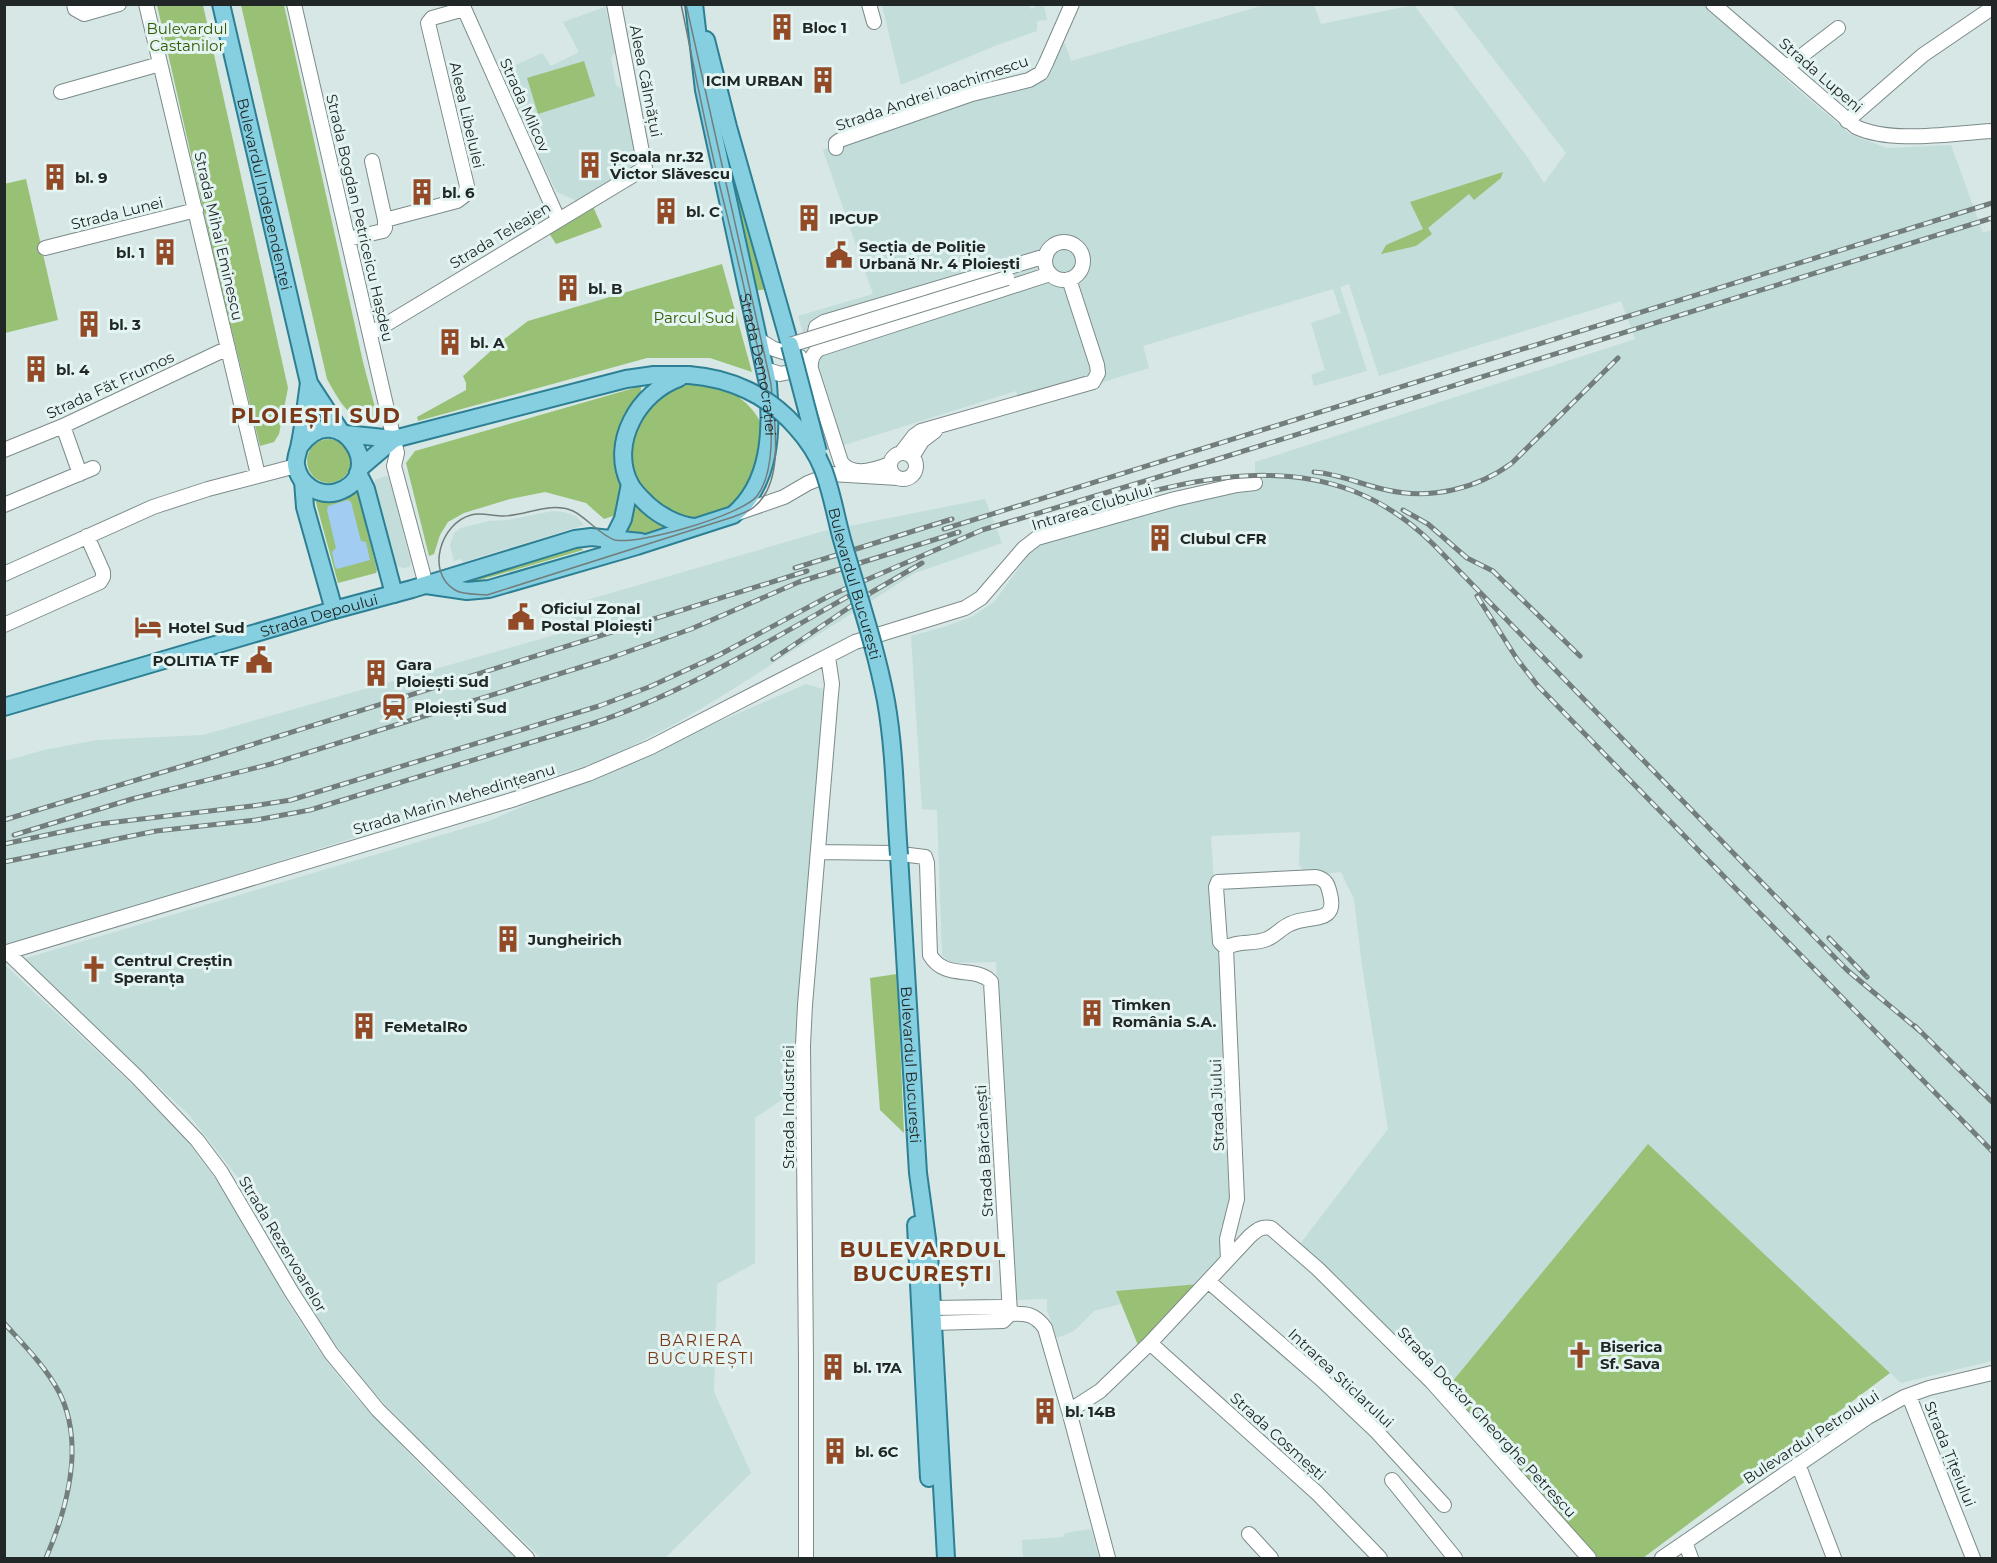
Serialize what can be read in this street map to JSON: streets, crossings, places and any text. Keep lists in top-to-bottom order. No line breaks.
{"streets":{"main road":["Bulevardul Independenței","Strada Democrației","Bulevardul București","Strada Depoului"],"street":["Strada Lupeni","Aleea Călmățui","Strada Andrei Ioachimescu","Strada Milcov","Aleea Libelulei","Strada Lunei","Strada Bogdan Petriceicu Hașdeu","Strada Teleajen","Strada Mihai Eminescu","Strada Făt Frumos","Intrarea Clubului","Strada Marin Mehedințeanu","Strada Jiului","Strada Industriei","Strada Bărcănești","Strada Rezervoarelor","Intrarea Sticlarului","Strada Doctor Gheorghe Petrescu","Strada Cosmești","Bulevardul Petrolului","Strada Țițeiului"]},"crossings":[["Aleea Călmățui","Strada Teleajen"],["Strada Milcov","Aleea Libelulei"],["Strada Milcov","Strada Teleajen"],["Aleea Libelulei","Strada Bogdan Petriceicu Hașdeu"],["Bulevardul Independenței","Bulevardul București"],["Bulevardul Independenței","Strada Depoului"],["Strada Lunei","Strada Mihai Eminescu"],["Strada Bogdan Petriceicu Hașdeu","Strada Teleajen"],["Strada Bogdan Petriceicu Hașdeu","Bulevardul București"],["Strada Bogdan Petriceicu Hașdeu","Strada Depoului"],["Strada Mihai Eminescu","Strada Făt Frumos"],["Strada Democrației","Bulevardul București"],["Intrarea Clubului","Strada Marin Mehedințeanu"],["Strada Marin Mehedințeanu","Strada Industriei"],["Strada Marin Mehedințeanu","Strada Rezervoarelor"],["Strada Jiului","Strada Doctor Gheorghe Petrescu"],["Strada Industriei","Strada Bărcănești"],["Intrarea Sticlarului","Strada Doctor Gheorghe Petrescu"],["Strada Doctor Gheorghe Petrescu","Strada Cosmești"],["Bulevardul Petrolului","Strada Țițeiului"]],"districts":["PLOIEȘTI SUD","BULEVARDUL BUCUREȘTI","BARIERA BUCUREȘTI"],"parks":["Bulevardul Castanilor","Parcul Sud"],"places":{"building":["Bloc 1","ICIM URBAN","Școala nr.32 Victor Slăvescu","bl. 9","bl. 6","bl. C","IPCUP","bl. 1","bl. B","bl. 3","bl. A","bl. 4","Clubul CFR","Gara Ploiești Sud","Jungheirich","Timken România S.A.","FeMetalRo","bl. 17A","bl. 14B","bl. 6C"],"public building":["Secția de Poliție Urbană Nr. 4 Ploiești","Oficiul Zonal Postal Ploiești","POLITIA TF"],"hotel":["Hotel Sud"],"station":["Ploiești Sud"],"church":["Centrul Creștin Speranța","Biserica Sf. Sava"]}}
